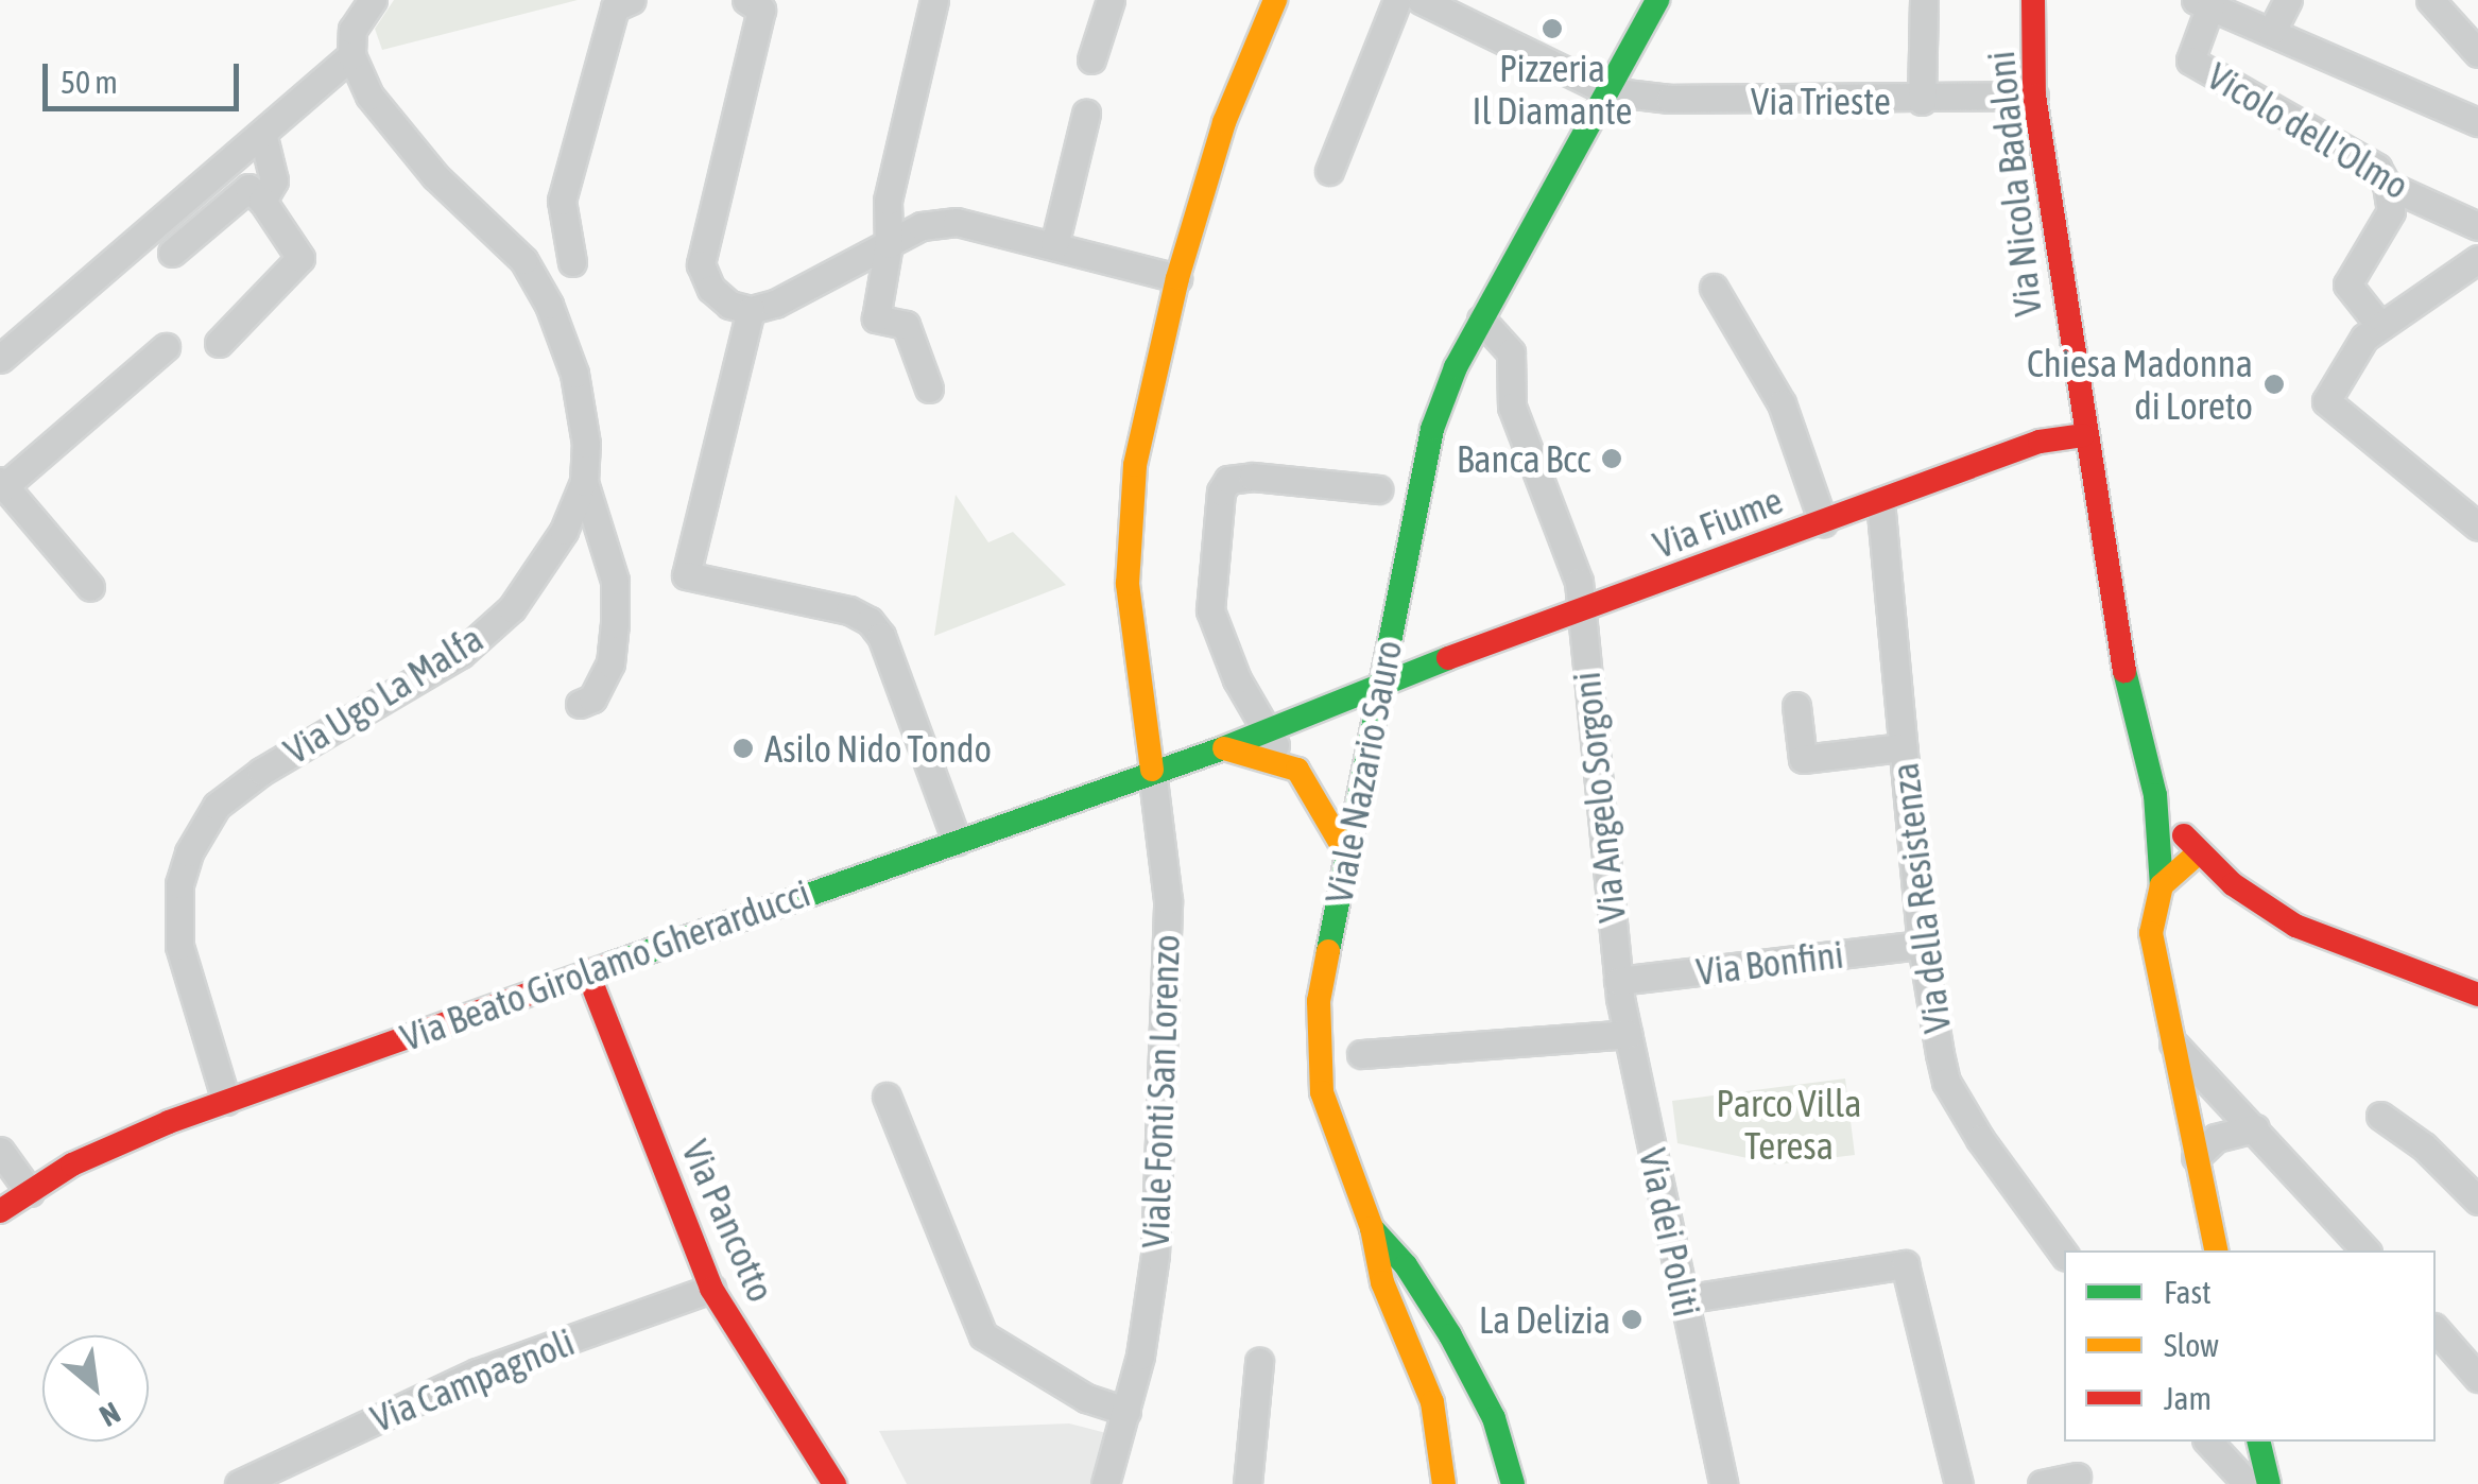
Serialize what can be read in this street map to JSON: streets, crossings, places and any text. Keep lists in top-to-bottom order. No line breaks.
{"streets":{"street":["Via Trieste","Vicolo dell'Olmo","Via Nicola Badaloni","Via Fiume","Via Ugo La Malfa","Viale Nazario Sauro","Via Angelo Sorgoni","Via della Resistenza","Via Bonfini","Via Beato Girolamo Gherarducci","Viale Fonti San Lorenzo","Via Pancotto","Via dei Politi","Via Campagnoli"]},"crossings":[["Via Trieste","Via Nicola Badaloni"],["Via Trieste","Viale Nazario Sauro"],["Via Nicola Badaloni","Via Fiume"],["Via Fiume","Viale Nazario Sauro"],["Via Fiume","Via Angelo Sorgoni"],["Via Fiume","Via della Resistenza"],["Via Fiume","Via Beato Girolamo Gherarducci"],["Via Ugo La Malfa","Via Beato Girolamo Gherarducci"],["Via Angelo Sorgoni","Via Bonfini"],["Via Angelo Sorgoni","Via dei Politi"],["Via della Resistenza","Via Bonfini"],["Via Bonfini","Via dei Politi"],["Via Beato Girolamo Gherarducci","Viale Fonti San Lorenzo"],["Via Beato Girolamo Gherarducci","Via Pancotto"],["Via Pancotto","Via Campagnoli"]],"parks":["Parco Villa Teresa"],"places":["Pizzeria Il Diamante","Chiesa Madonna di Loreto","Banca Bcc","Asilo Nido Tondo","La Delizia"],"legend":["Fast","Slow","Jam"],"scale_bar":"50 m","north":"bottom right"}
